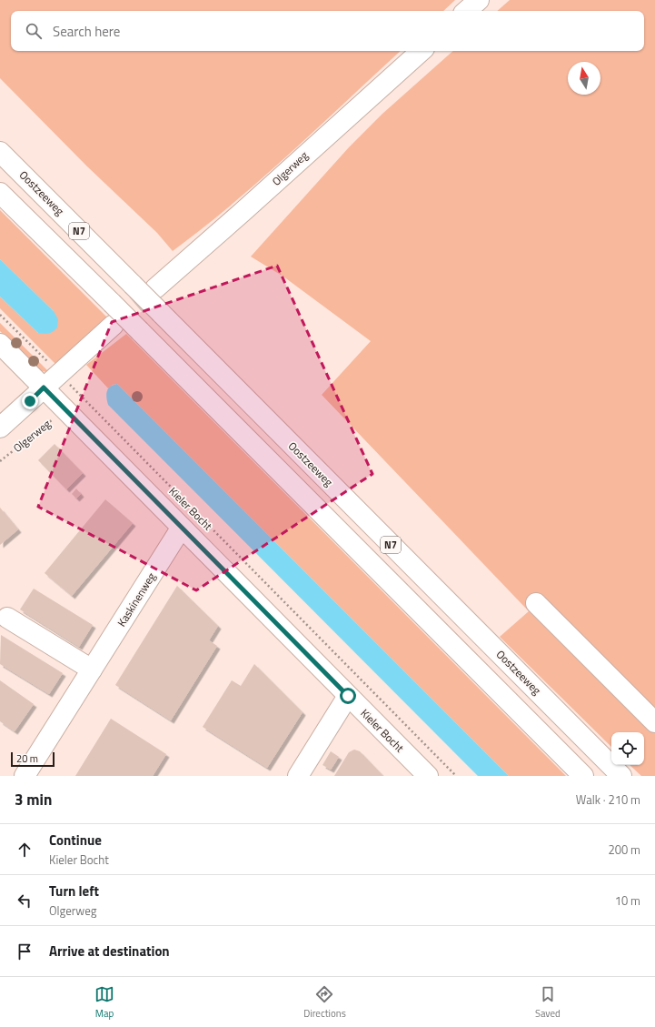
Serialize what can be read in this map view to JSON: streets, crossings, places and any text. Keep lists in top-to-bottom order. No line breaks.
{"streets":{"main road":["Olgerweg","Oostzeeweg","N7","Kieler Bocht","Kaskinenweg"]},"crossings":[["Olgerweg","Kieler Bocht"],["Kieler Bocht","Kaskinenweg"]],"scale_bar":"20 m","north":"top","page":{"search":"Search here","scale":"20 m","heading":["3 min","Walk · 210 m"],"list":[["Continue","Kieler Bocht","200 m"],["Turn left","Olgerweg","10 m"],"Arrive at destination"],"nav":["Map","Directions","Saved"]}}
